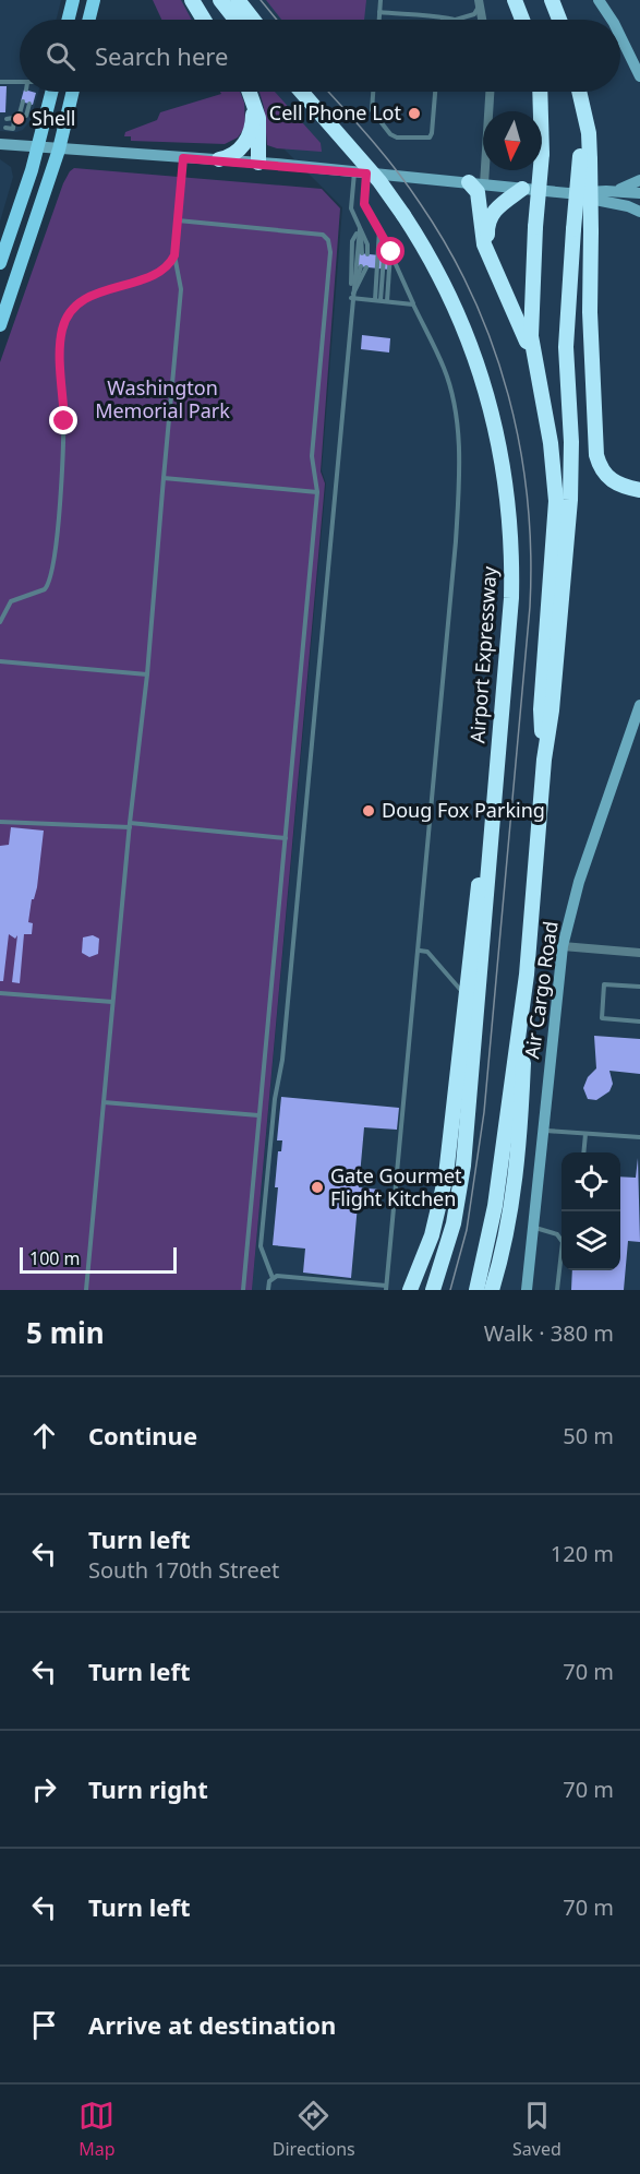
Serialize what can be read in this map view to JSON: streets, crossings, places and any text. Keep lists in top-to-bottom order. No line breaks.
{"streets":{"highway":["Airport Expressway"],"street":["Air Cargo Road"]},"parks":["Washington Memorial Park"],"places":["Cell Phone Lot","Shell","Doug Fox Parking","Gate Gourmet Flight Kitchen"],"scale_bar":"100 m","north":"bottom","page":{"search":"Search here","scale":"100 m","heading":["5 min","Walk · 380 m"],"list":[["Continue","50 m"],["Turn left","South 170th Street","120 m"],["Turn left","70 m"],["Turn right","70 m"],["Turn left","70 m"],"Arrive at destination"],"nav":["Map","Directions","Saved"]}}
